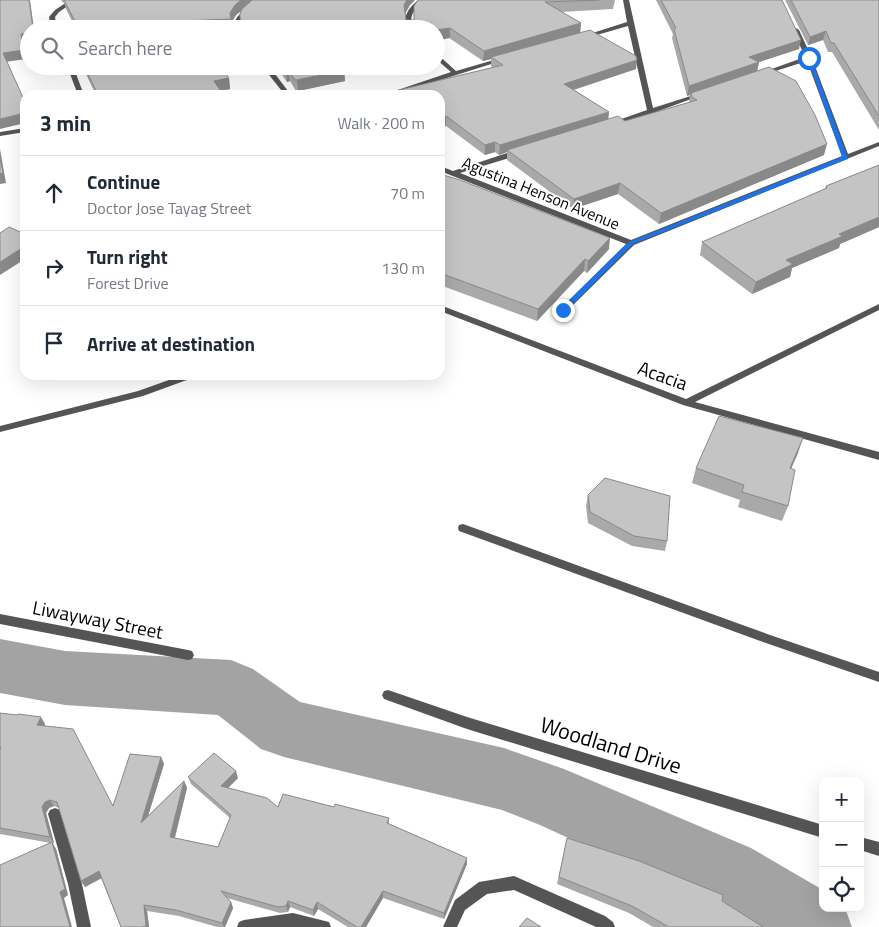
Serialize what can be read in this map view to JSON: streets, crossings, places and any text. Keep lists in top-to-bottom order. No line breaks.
{"streets":{"street":["Agustina Henson Avenue","Acacia","Liwayway Street","Woodland Drive"]},"page":{"search":"Search here","heading":["3 min","Walk · 200 m"],"list":[["Continue","Doctor Jose Tayag Street","70 m"],["Turn right","Forest Drive","130 m"],"Arrive at destination"],"map_buttons":["+","−"]}}
